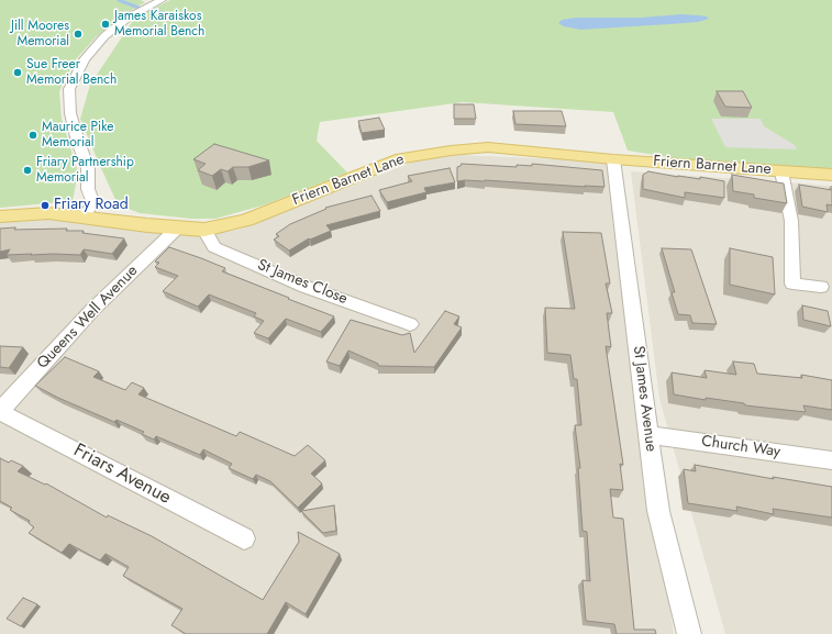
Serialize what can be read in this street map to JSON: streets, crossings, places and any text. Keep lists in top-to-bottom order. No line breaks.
{"streets":{"main road":["Friern Barnet Lane"],"street":["St James Close","Queens Well Avenue","St James Avenue","Church Way","Friars Avenue"]},"crossings":[["Friern Barnet Lane","St James Close"],["Friern Barnet Lane","Queens Well Avenue"],["Friern Barnet Lane","St James Avenue"],["Queens Well Avenue","Friars Avenue"],["St James Avenue","Church Way"]],"places":["James Karaiskos Memorial Bench","Jill Moores Memorial","Sue Freer Memorial Bench","Maurice Pike Memorial","Friary Partnership Memorial","Friary Road"]}
